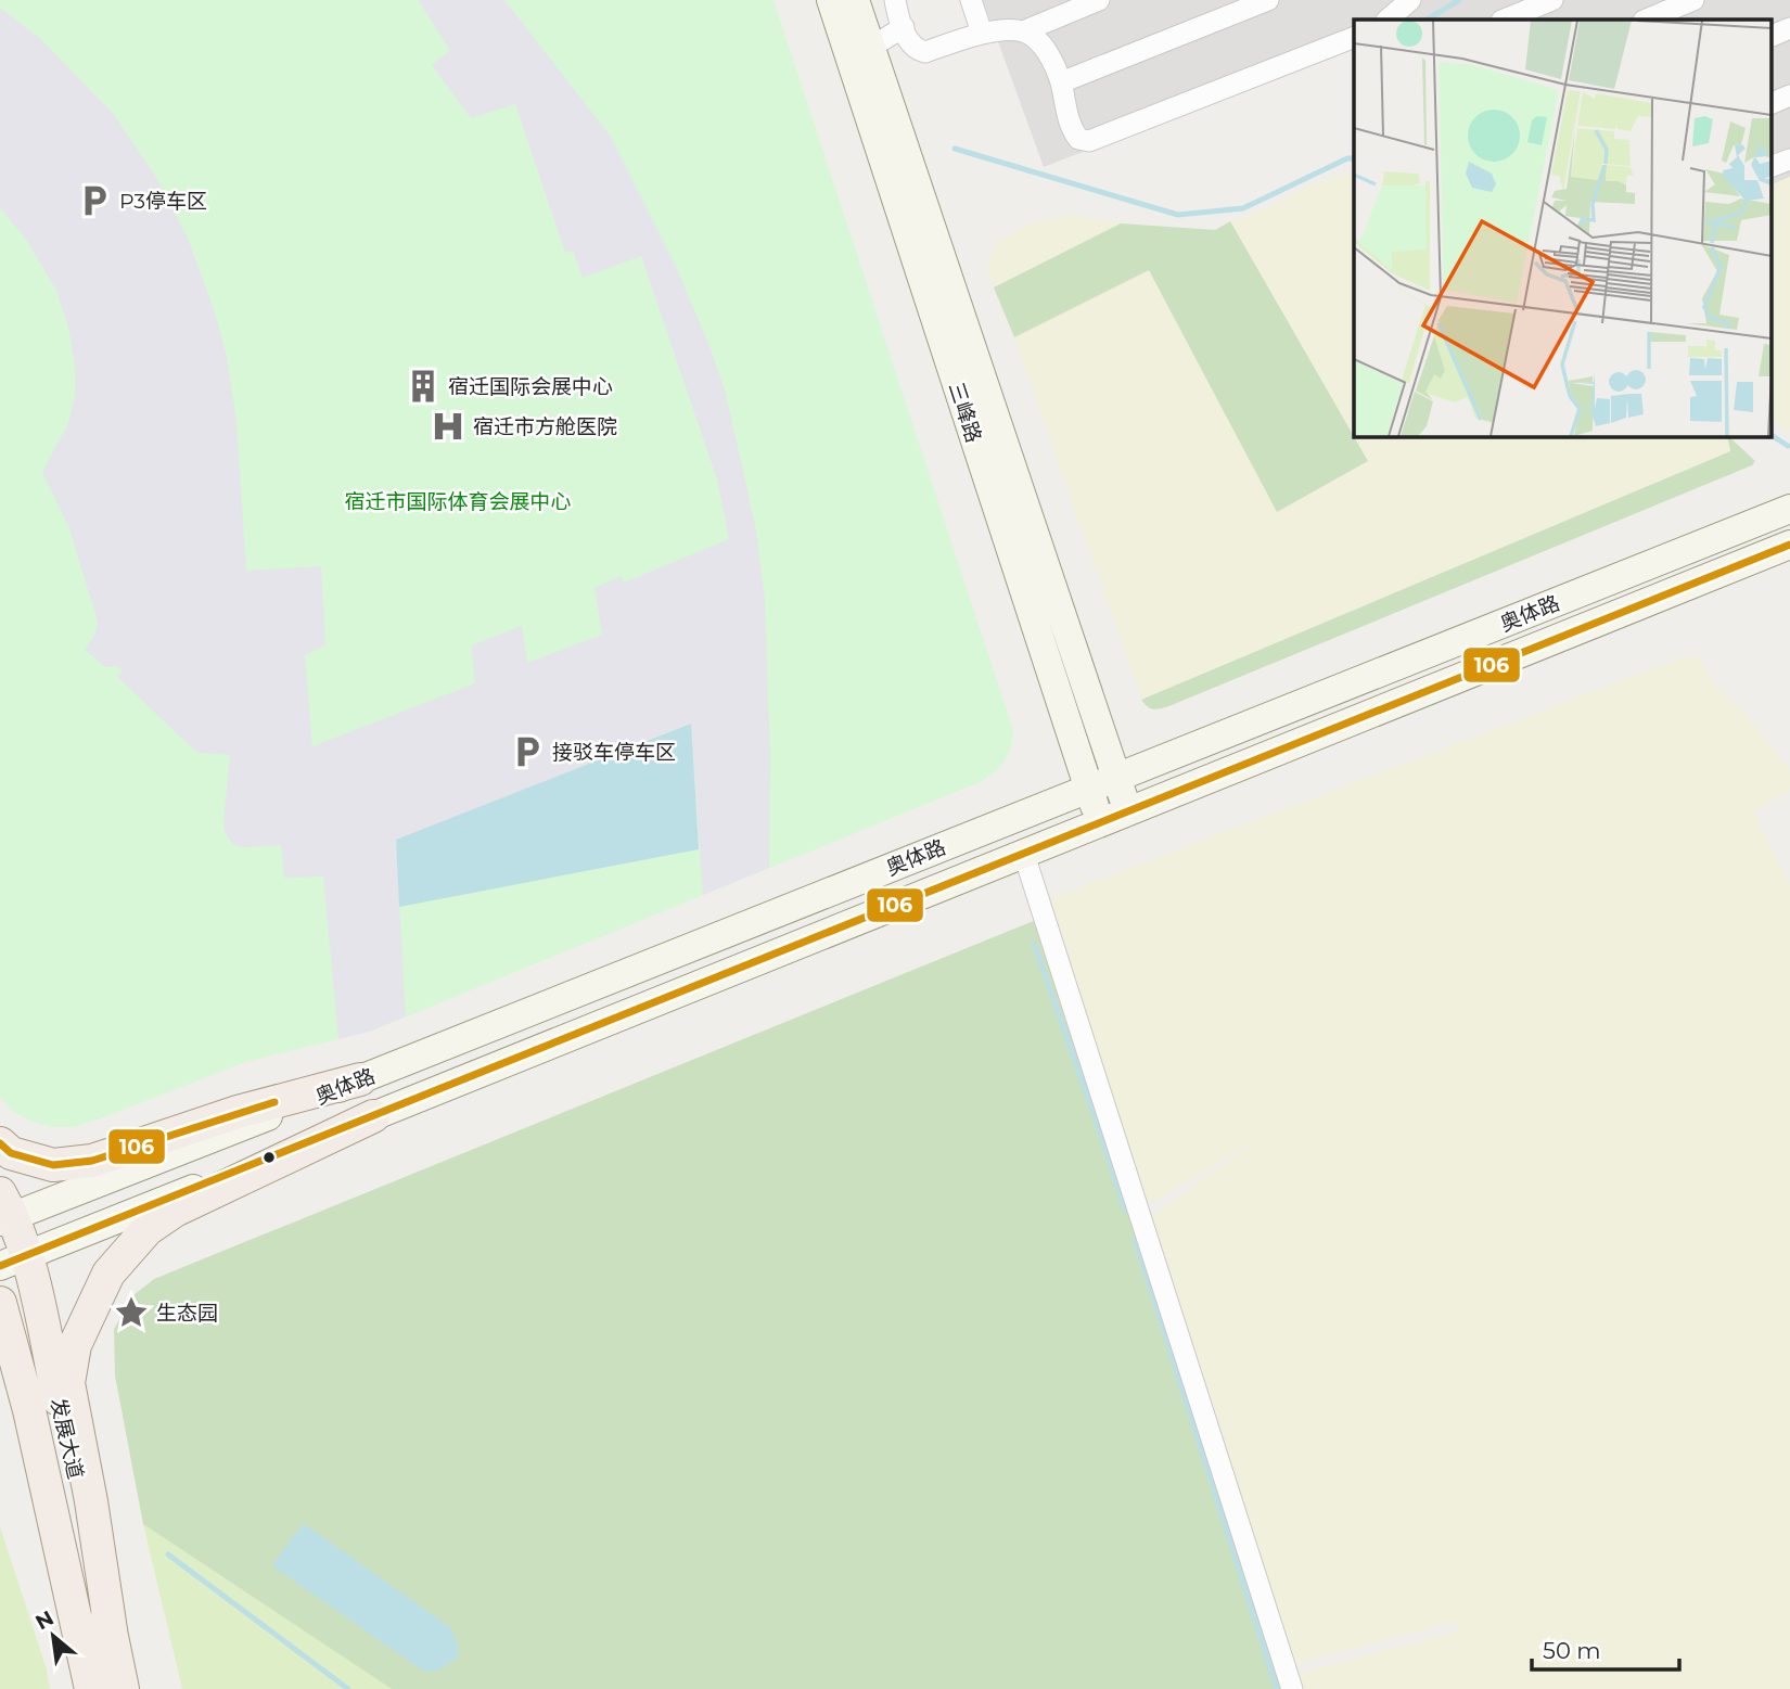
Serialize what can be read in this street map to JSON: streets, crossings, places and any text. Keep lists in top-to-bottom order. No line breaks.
{"streets":{"main road":["三峰路","奥体路","发展大道"]},"crossings":[["三峰路","奥体路"],["奥体路","发展大道"]],"parks":["宿迁市国际体育会展中心"],"places":{"parking":["P3停车区","接驳车停车区"],"building":["宿迁国际会展中心"],"hospital":["宿迁市方舱医院"],"place":["生态园"]},"lines":["transit line 106"],"scale_bar":"50 m","north":"top left"}
